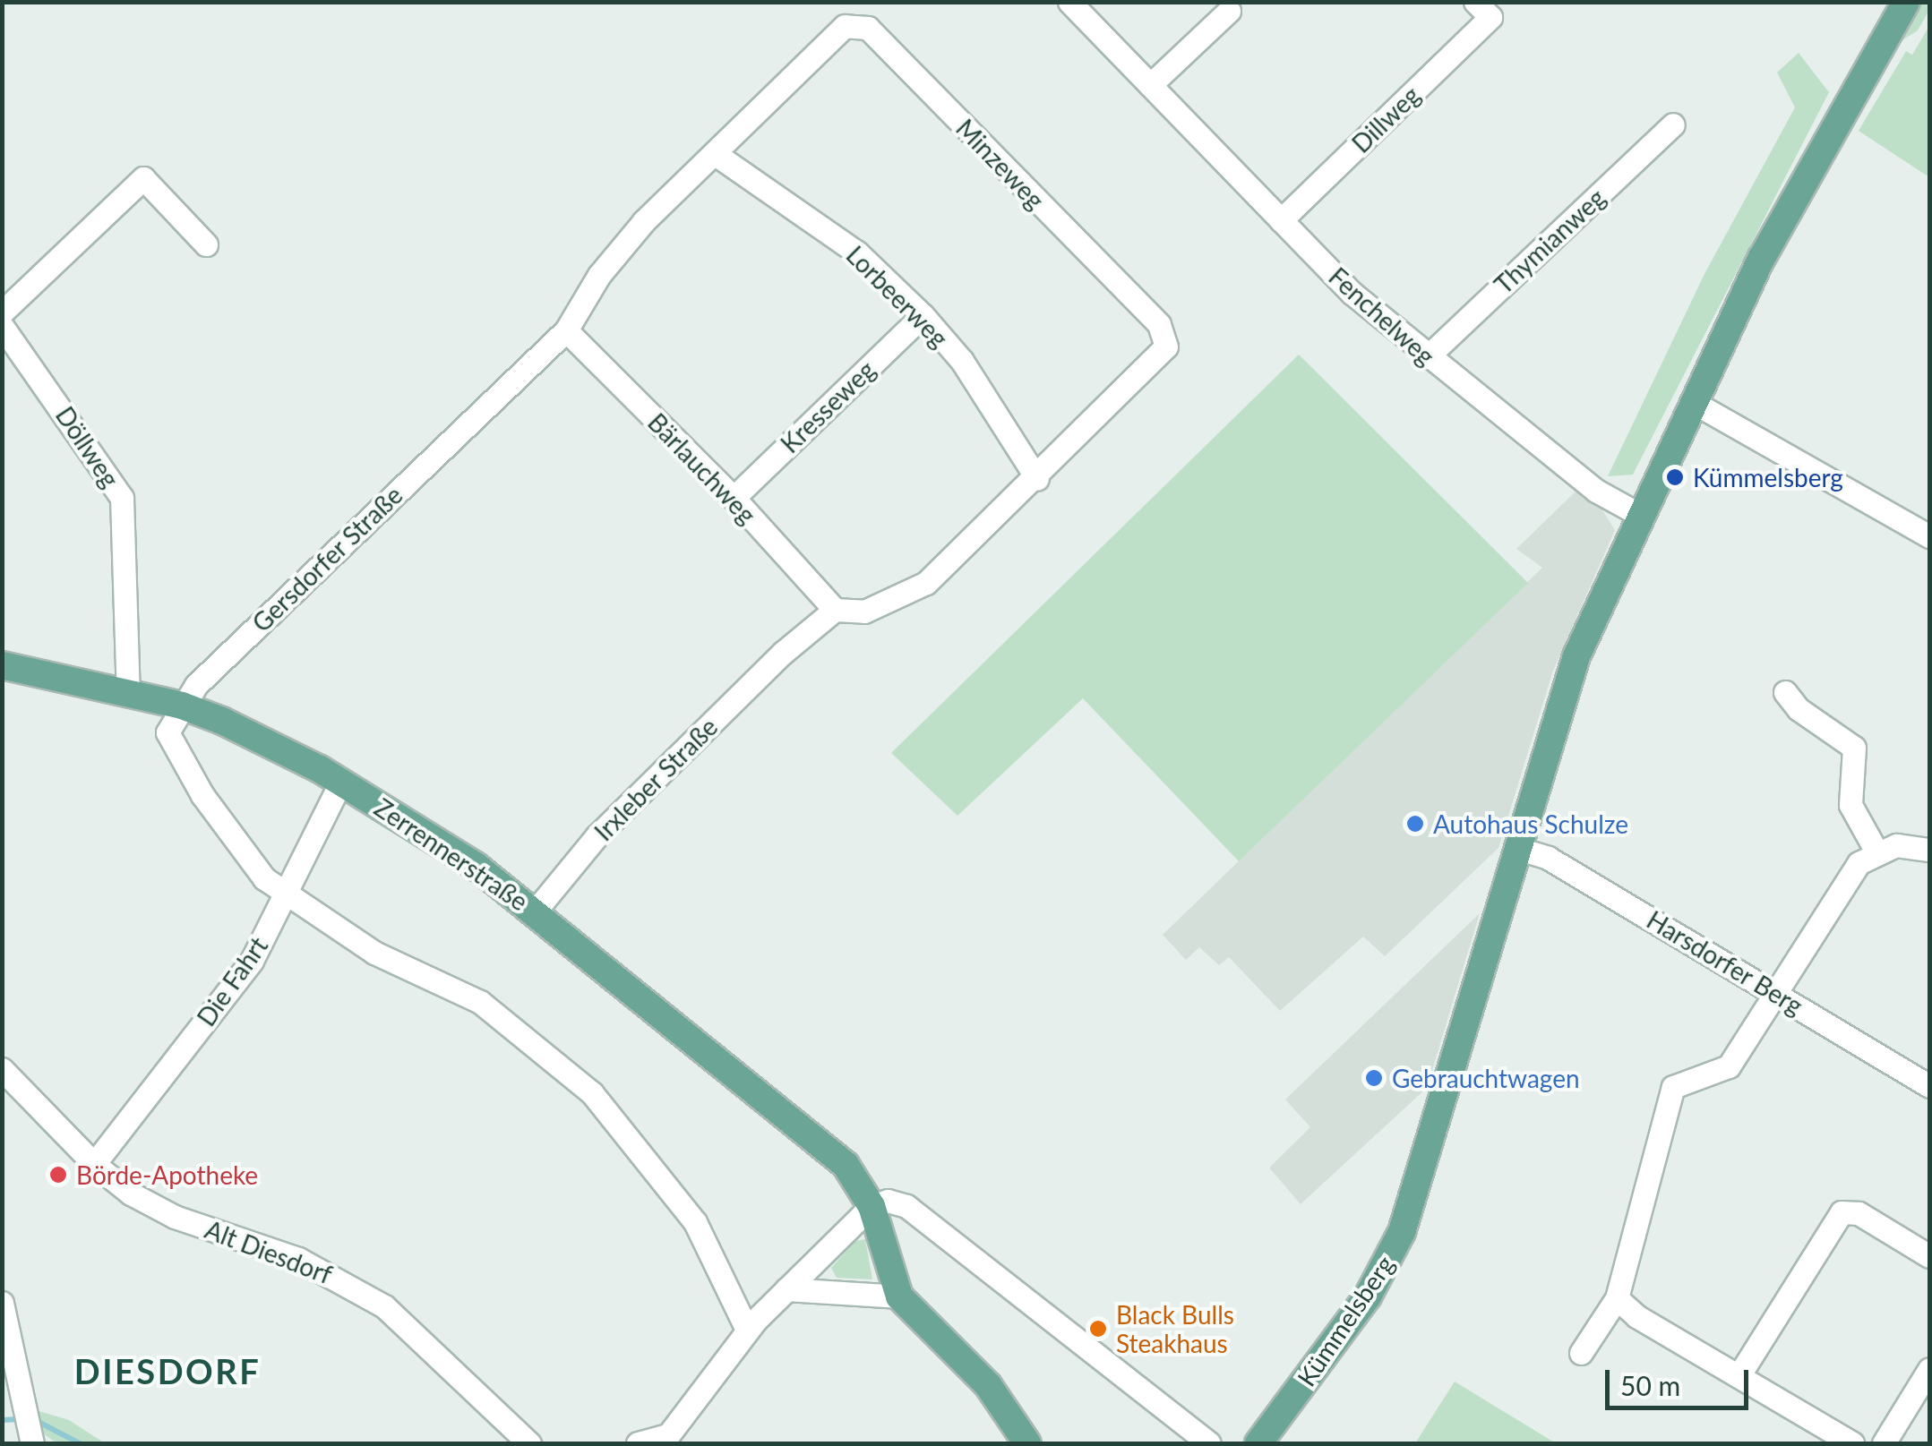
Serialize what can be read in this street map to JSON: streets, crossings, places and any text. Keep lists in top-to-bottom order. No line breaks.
{"streets":{"main road":["Zerrennerstraße","Kümmelsberg"],"street":["Dillweg","Minzeweg","Thymianweg","Lorbeerweg","Fenchelweg","Kresseweg","Döllweg","Bärlauchweg","Gersdorfer Straße","Irxleber Straße","Harsdorfer Berg","Die Fahrt","Alt Diesdorf"]},"crossings":[["Dillweg","Fenchelweg"],["Minzeweg","Lorbeerweg"],["Minzeweg","Bärlauchweg"],["Minzeweg","Gersdorfer Straße"],["Minzeweg","Irxleber Straße"],["Thymianweg","Fenchelweg"],["Lorbeerweg","Kresseweg"],["Fenchelweg","Kümmelsberg"],["Kresseweg","Bärlauchweg"],["Döllweg","Zerrennerstraße"],["Bärlauchweg","Irxleber Straße"],["Gersdorfer Straße","Zerrennerstraße"],["Irxleber Straße","Zerrennerstraße"],["Zerrennerstraße","Die Fahrt"],["Harsdorfer Berg","Kümmelsberg"],["Die Fahrt","Alt Diesdorf"]],"districts":["DIESDORF"],"places":["Kümmelsberg","Autohaus Schulze","Gebrauchtwagen","Börde-Apotheke","Black Bulls Steakhaus"],"scale_bar":"50 m"}
